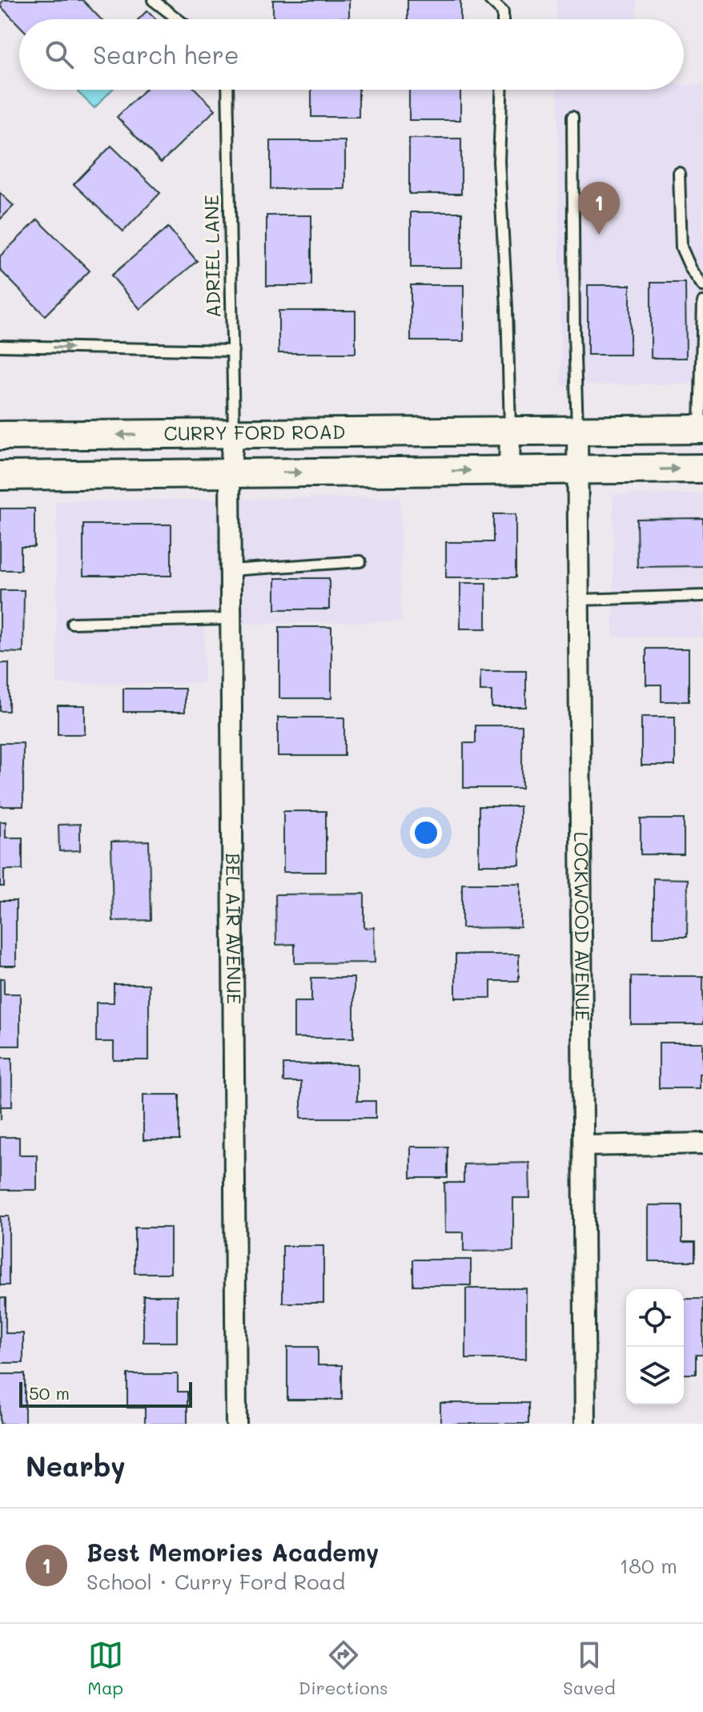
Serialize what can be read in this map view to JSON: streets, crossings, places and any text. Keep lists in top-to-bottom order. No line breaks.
{"streets":{"main road":["CURRY FORD ROAD"],"street":["LOCKWOOD AVENUE","BEL AIR AVENUE"],"lane":["ADRIEL LANE"]},"crossings":[["ADRIEL LANE","CURRY FORD ROAD"],["ADRIEL LANE","BEL AIR AVENUE"],["CURRY FORD ROAD","LOCKWOOD AVENUE"],["CURRY FORD ROAD","BEL AIR AVENUE"]],"scale_bar":"50 m","page":{"search":"Search here","pins":"1","scale":"50 m","heading":"Nearby","list":[{"mark":"1","name":"Best Memories Academy","note":"School · Curry Ford Road","value":"180 m"}],"nav":["Map","Directions","Saved"]}}
